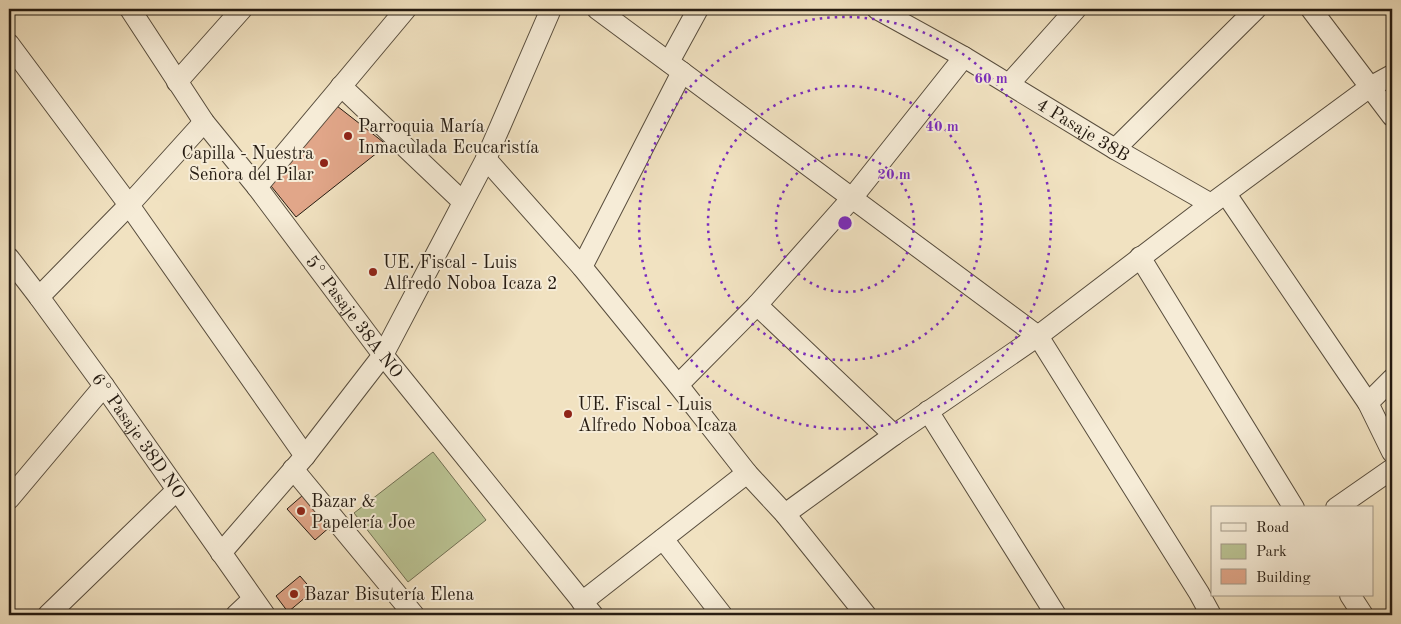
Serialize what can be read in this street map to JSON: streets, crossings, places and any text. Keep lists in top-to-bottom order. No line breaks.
{"streets":{"street":["4 Pasaje 38B","5° Pasaje 38A NO","6° Pasaje 38D NO"]},"places":["Parroquia María Inmaculada Ecucaristía","Capilla - Nuestra Señora del Pilar","UE. Fiscal - Luis Alfredo Noboa Icaza 2","UE. Fiscal - Luis Alfredo Noboa Icaza","Bazar & Papelería Joe","Bazar Bisutería Elena"],"legend":["Road","Park","Building"],"rings":["60 m","40 m","20 m"]}
